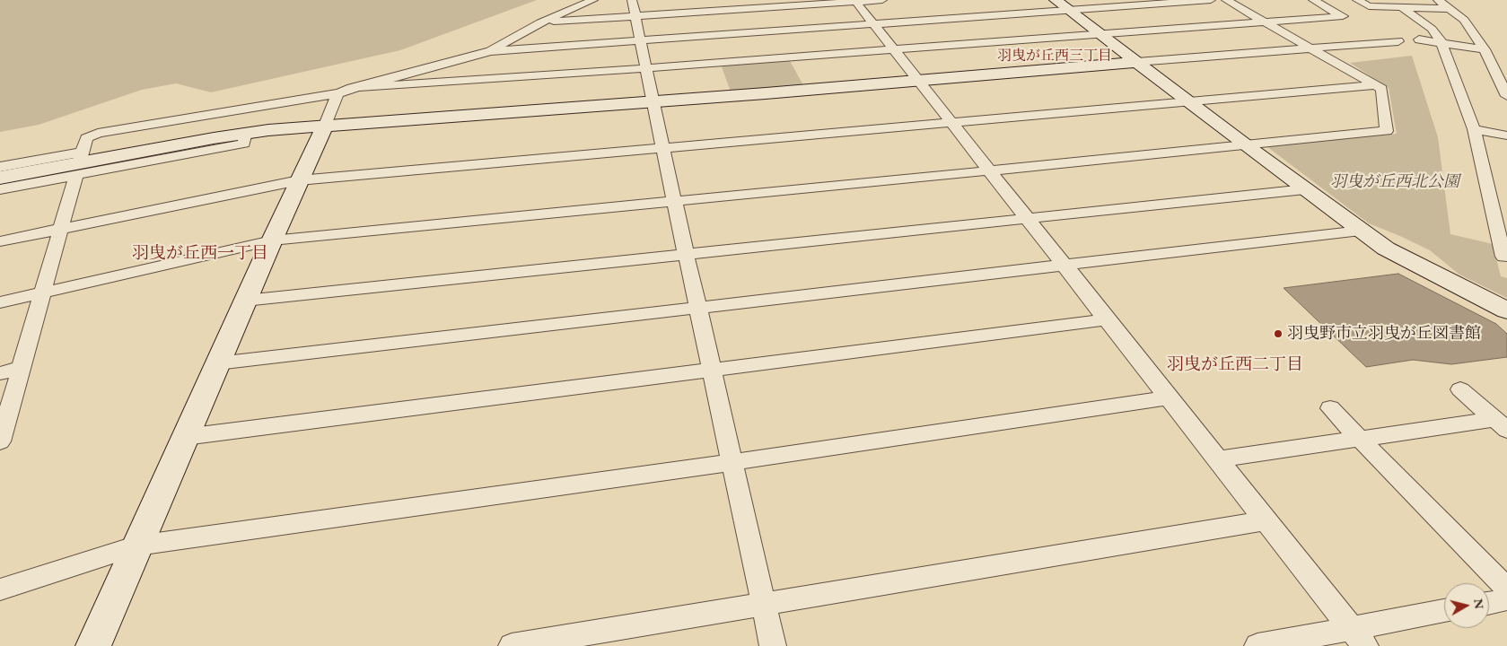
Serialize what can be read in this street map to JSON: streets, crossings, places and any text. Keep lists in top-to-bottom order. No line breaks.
{"districts":["羽曳が丘西三丁目","羽曳が丘西一丁目","羽曳が丘西二丁目"],"parks":["羽曳が丘西北公園"],"places":["羽曳野市立羽曳が丘図書館"],"north":"right"}
